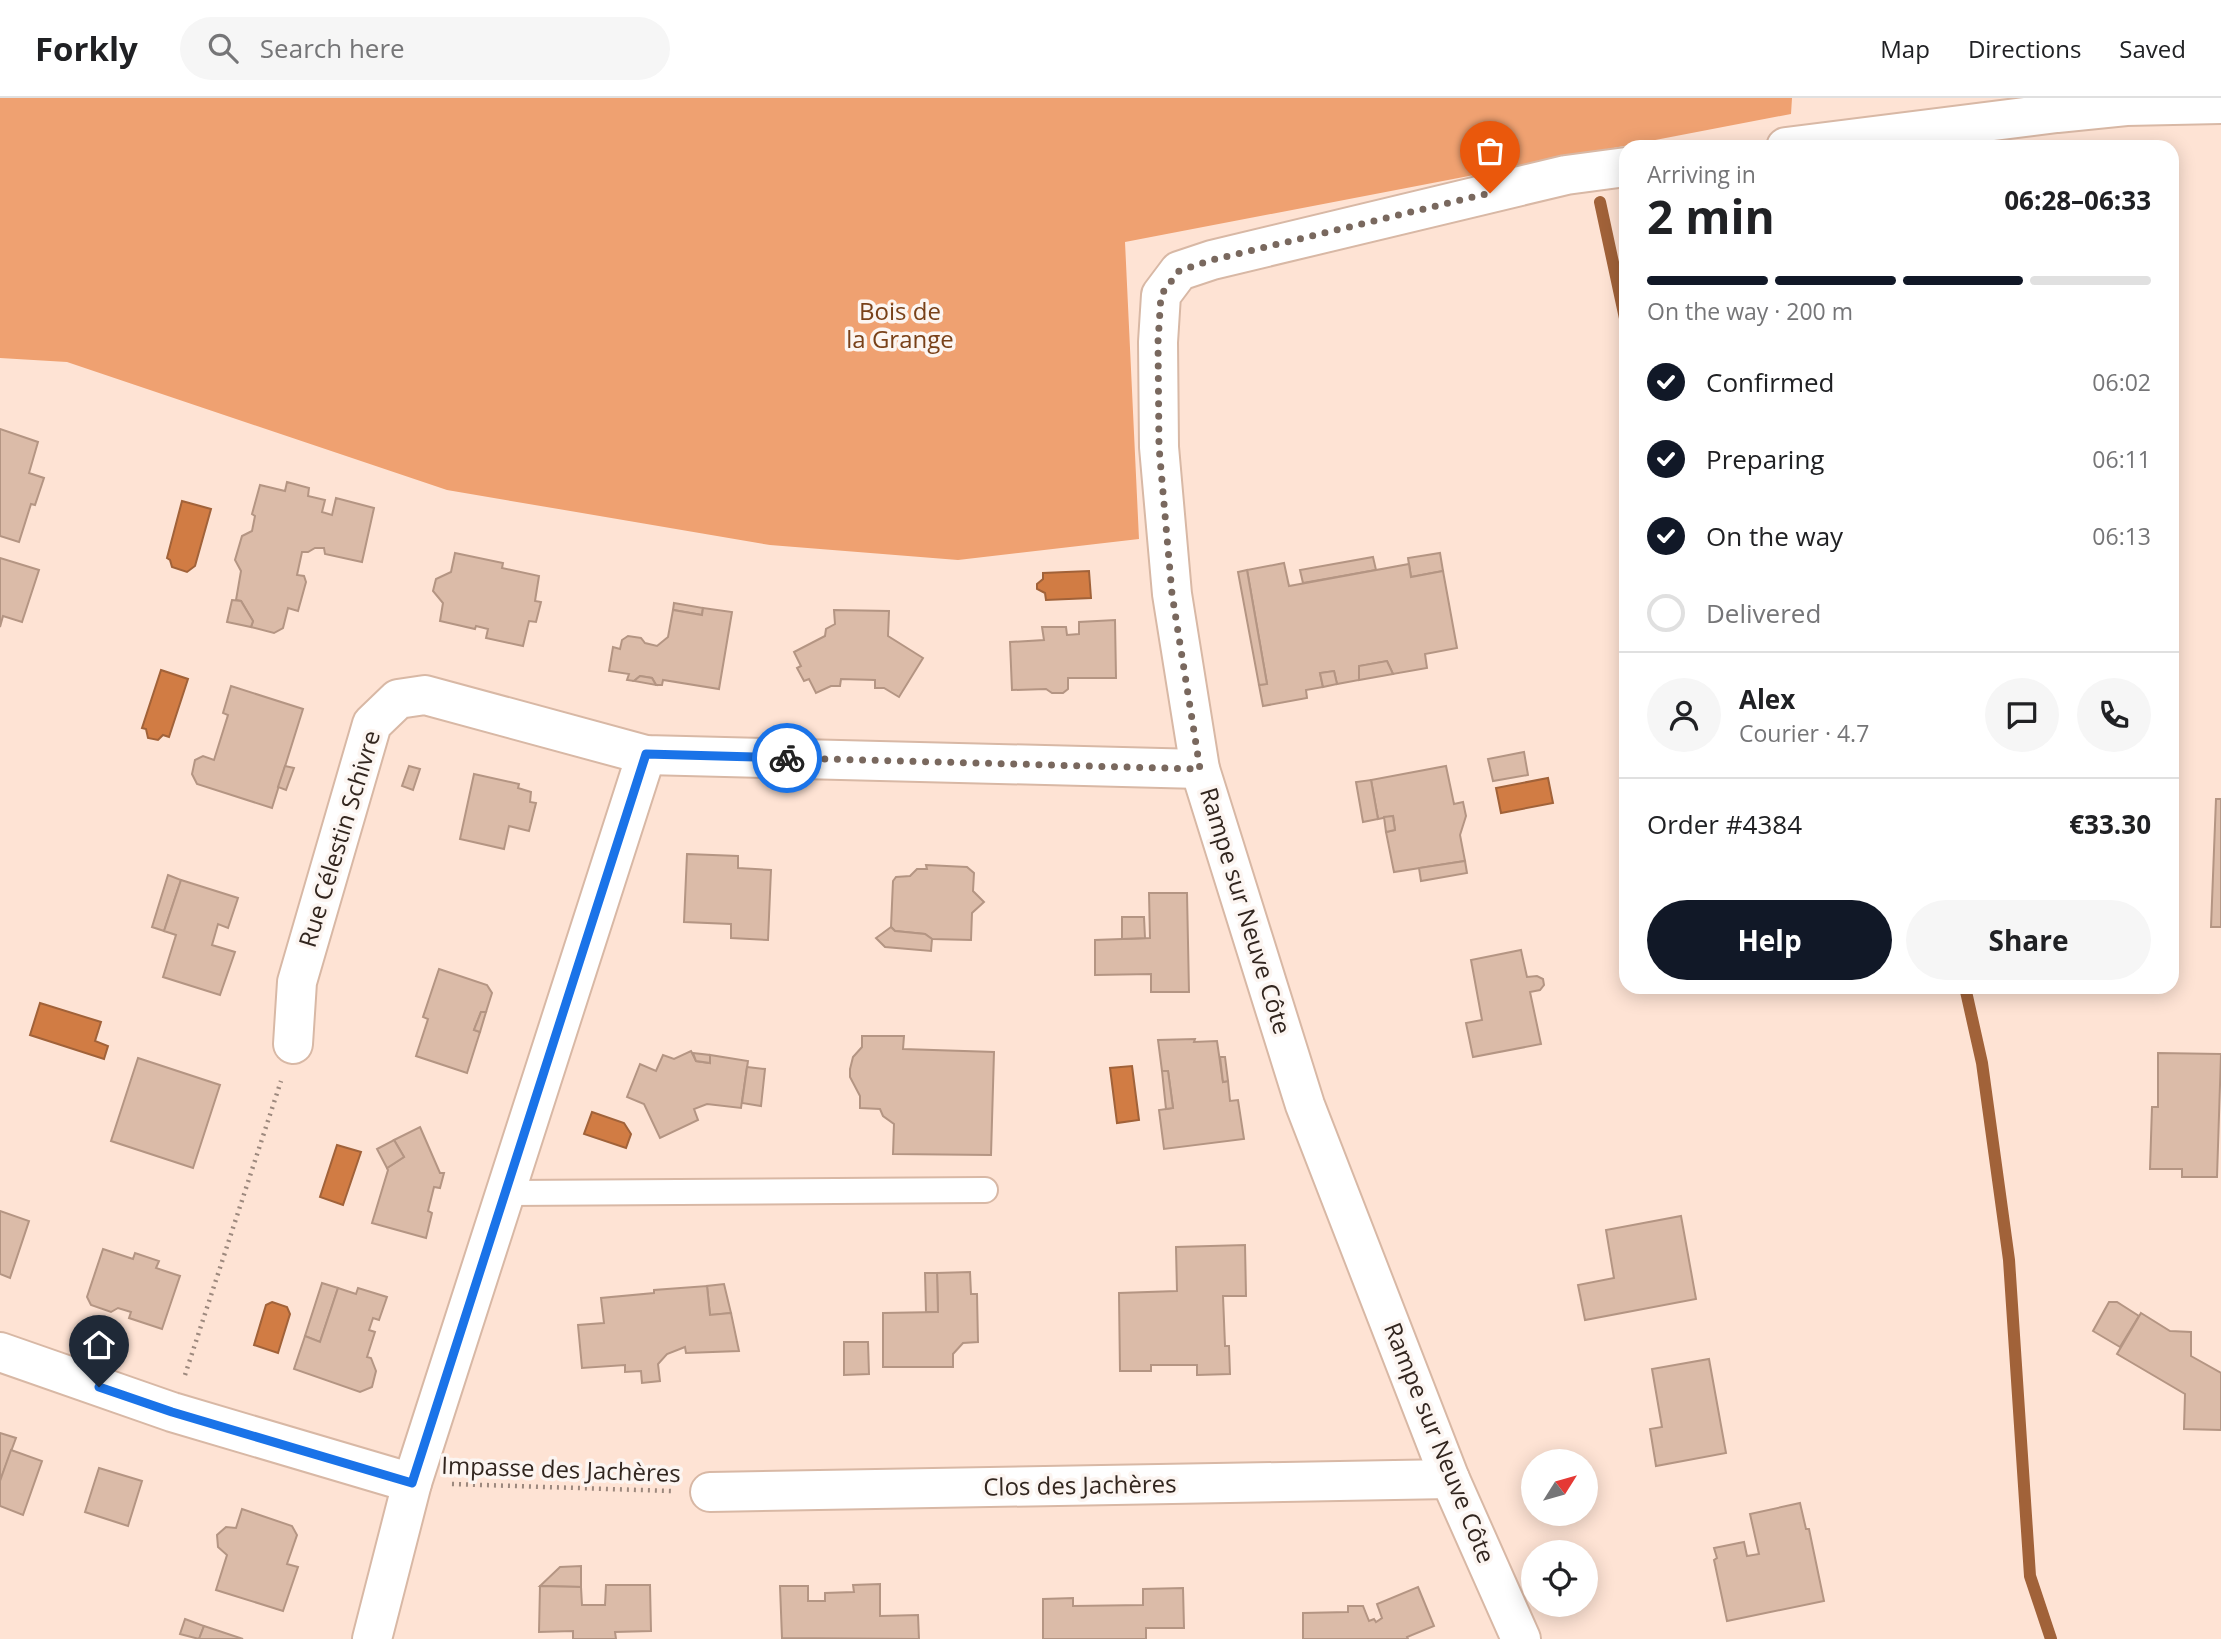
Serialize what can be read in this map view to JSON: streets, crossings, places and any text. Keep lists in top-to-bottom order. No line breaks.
{"streets":{"street":["Rue Célestin Schivre","Rampe sur Neuve Côte","Clos des Jachères"],"path":["Impasse des Jachères"]},"crossings":[["Rue Célestin Schivre","Rampe sur Neuve Côte"],["Rampe sur Neuve Côte","Clos des Jachères"],["Impasse des Jachères","Clos des Jachères"]],"parks":["Bois de la Grange"],"north":"top right","page":{"header":"Forkly","search":"Search here","nav":["Map","Directions","Saved"],"heading":["2 min","Arriving in","06:28–06:33"],"panel":["Alex","Courier · 4.7","Order #4384","€33.30"],"bar":"On the way · 200 m","list":[["Confirmed","06:02"],["Preparing","06:11"],["On the way","06:13"],"Delivered"],"buttons":["Help","Share"]}}
